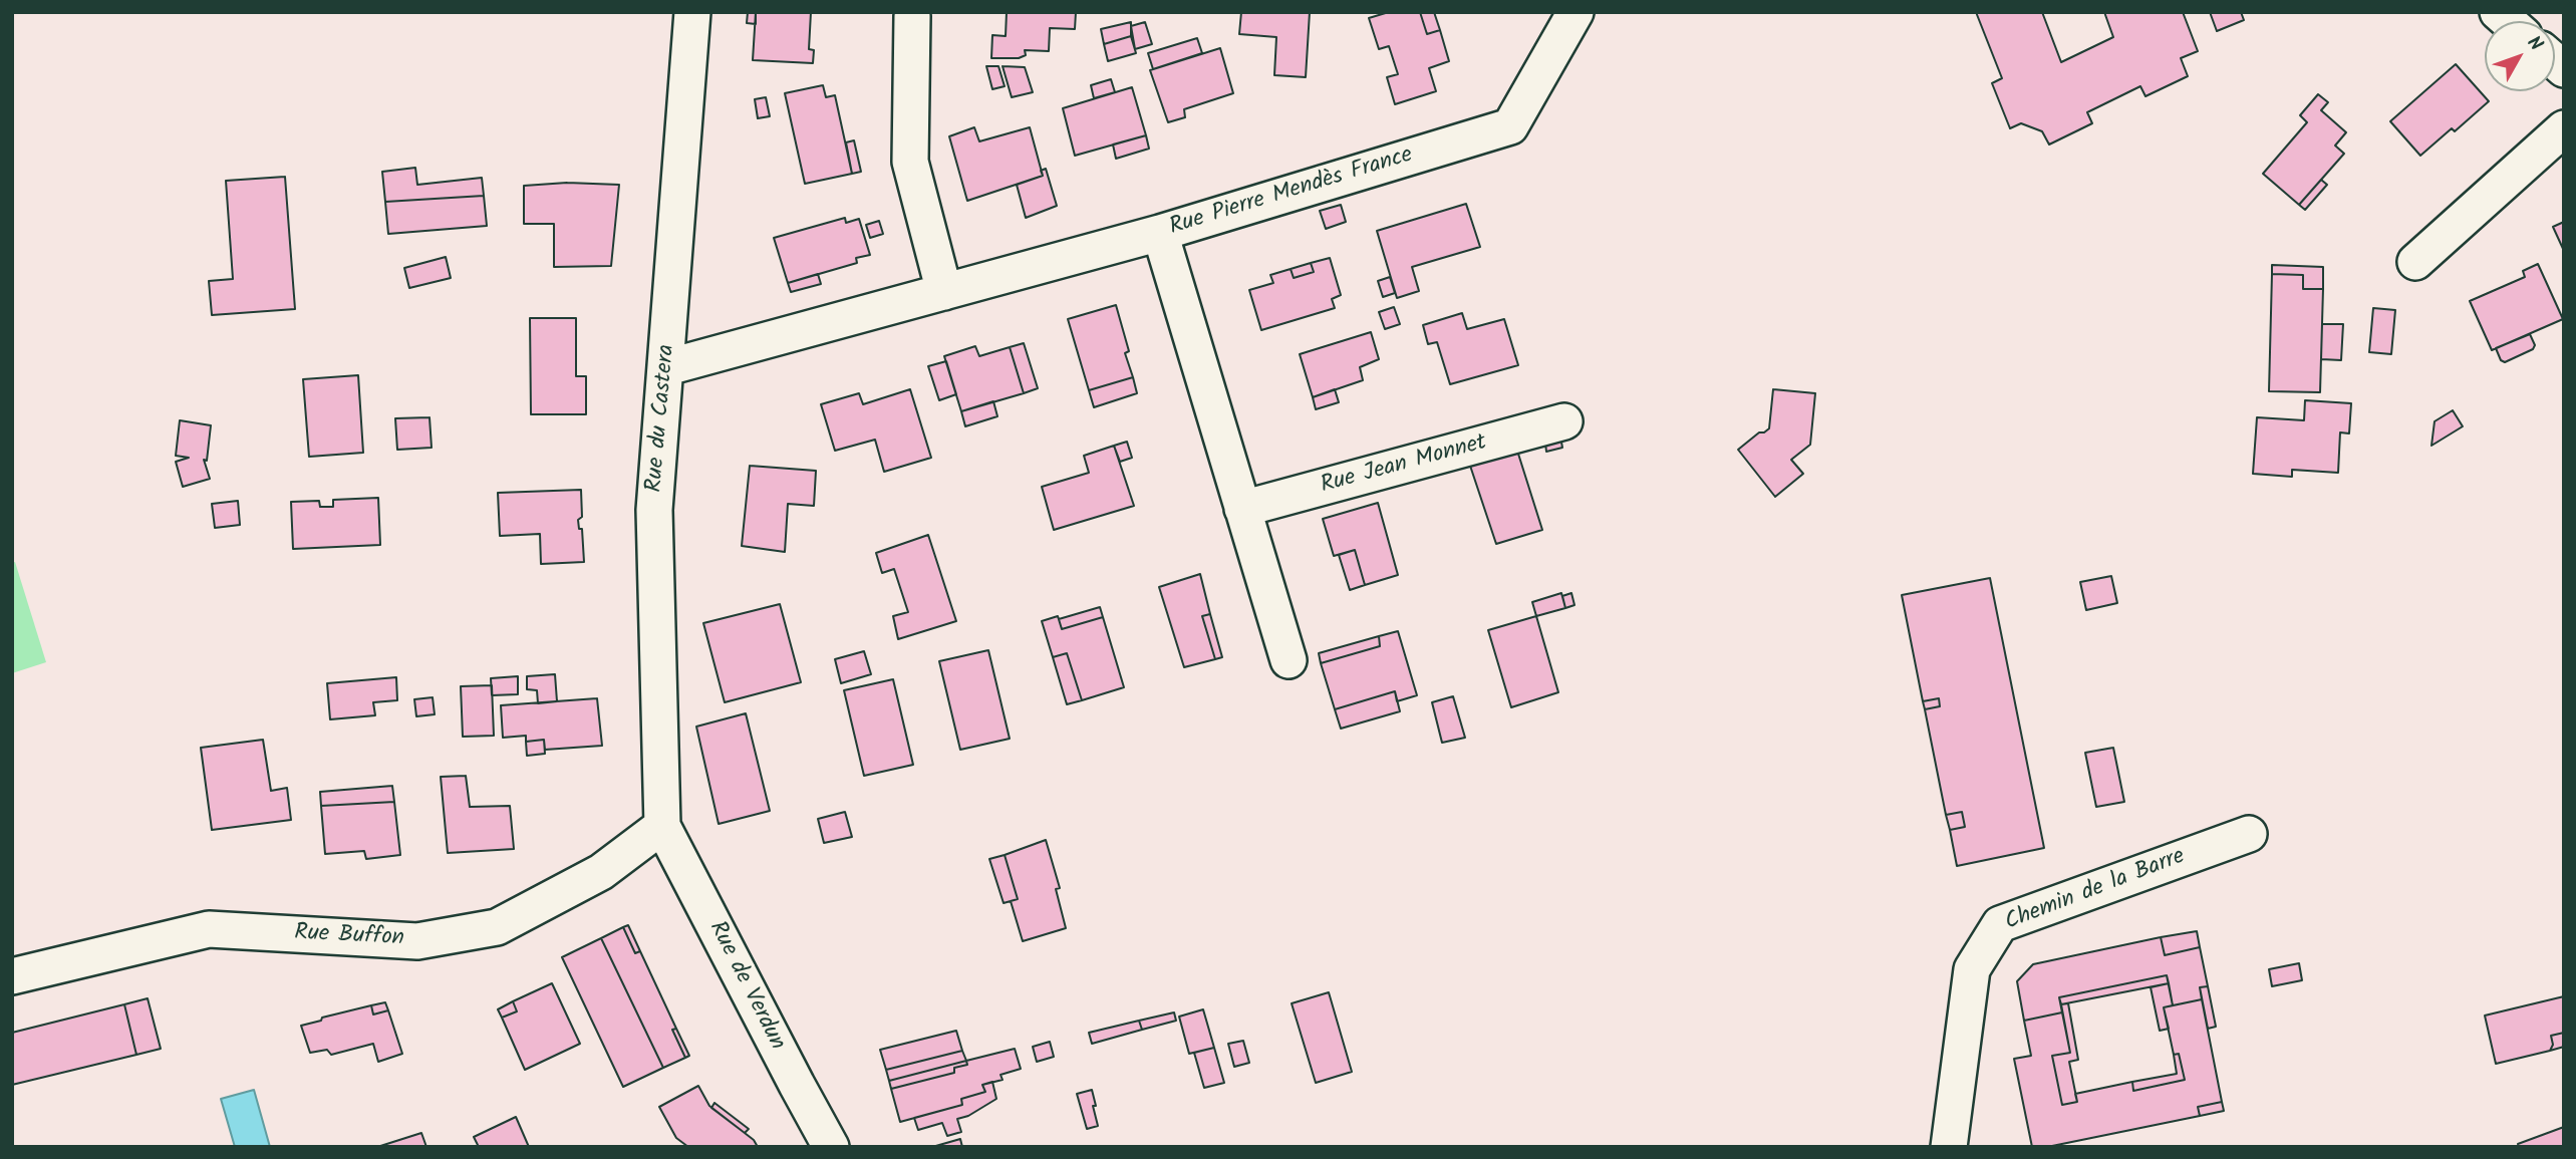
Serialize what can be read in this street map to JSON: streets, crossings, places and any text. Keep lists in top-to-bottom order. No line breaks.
{"streets":{"street":["Rue Pierre Mendès France","Rue du Castera","Rue Jean Monnet","Chemin de la Barre","Rue Buffon","Rue de Verdun"]},"crossings":[["Rue Pierre Mendès France","Rue du Castera"],["Rue du Castera","Rue Buffon"],["Rue du Castera","Rue de Verdun"],["Rue Buffon","Rue de Verdun"]],"north":"top right"}
